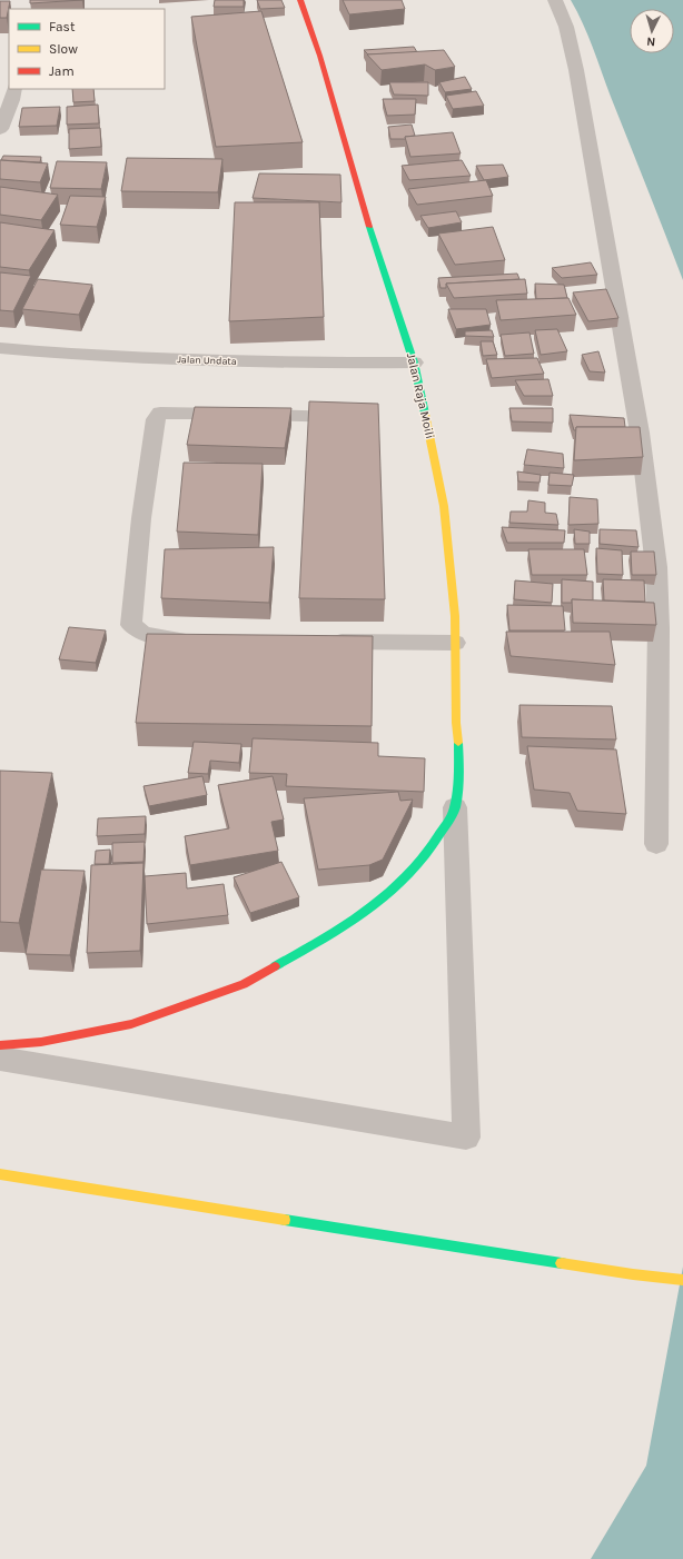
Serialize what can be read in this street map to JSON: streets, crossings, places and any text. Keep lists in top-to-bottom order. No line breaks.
{"streets":{"street":["Jalan Undata","Jalan Raja Moili"]},"crossings":[["Jalan Undata","Jalan Raja Moili"]],"legend":["Fast","Slow","Jam"],"north":"bottom"}
